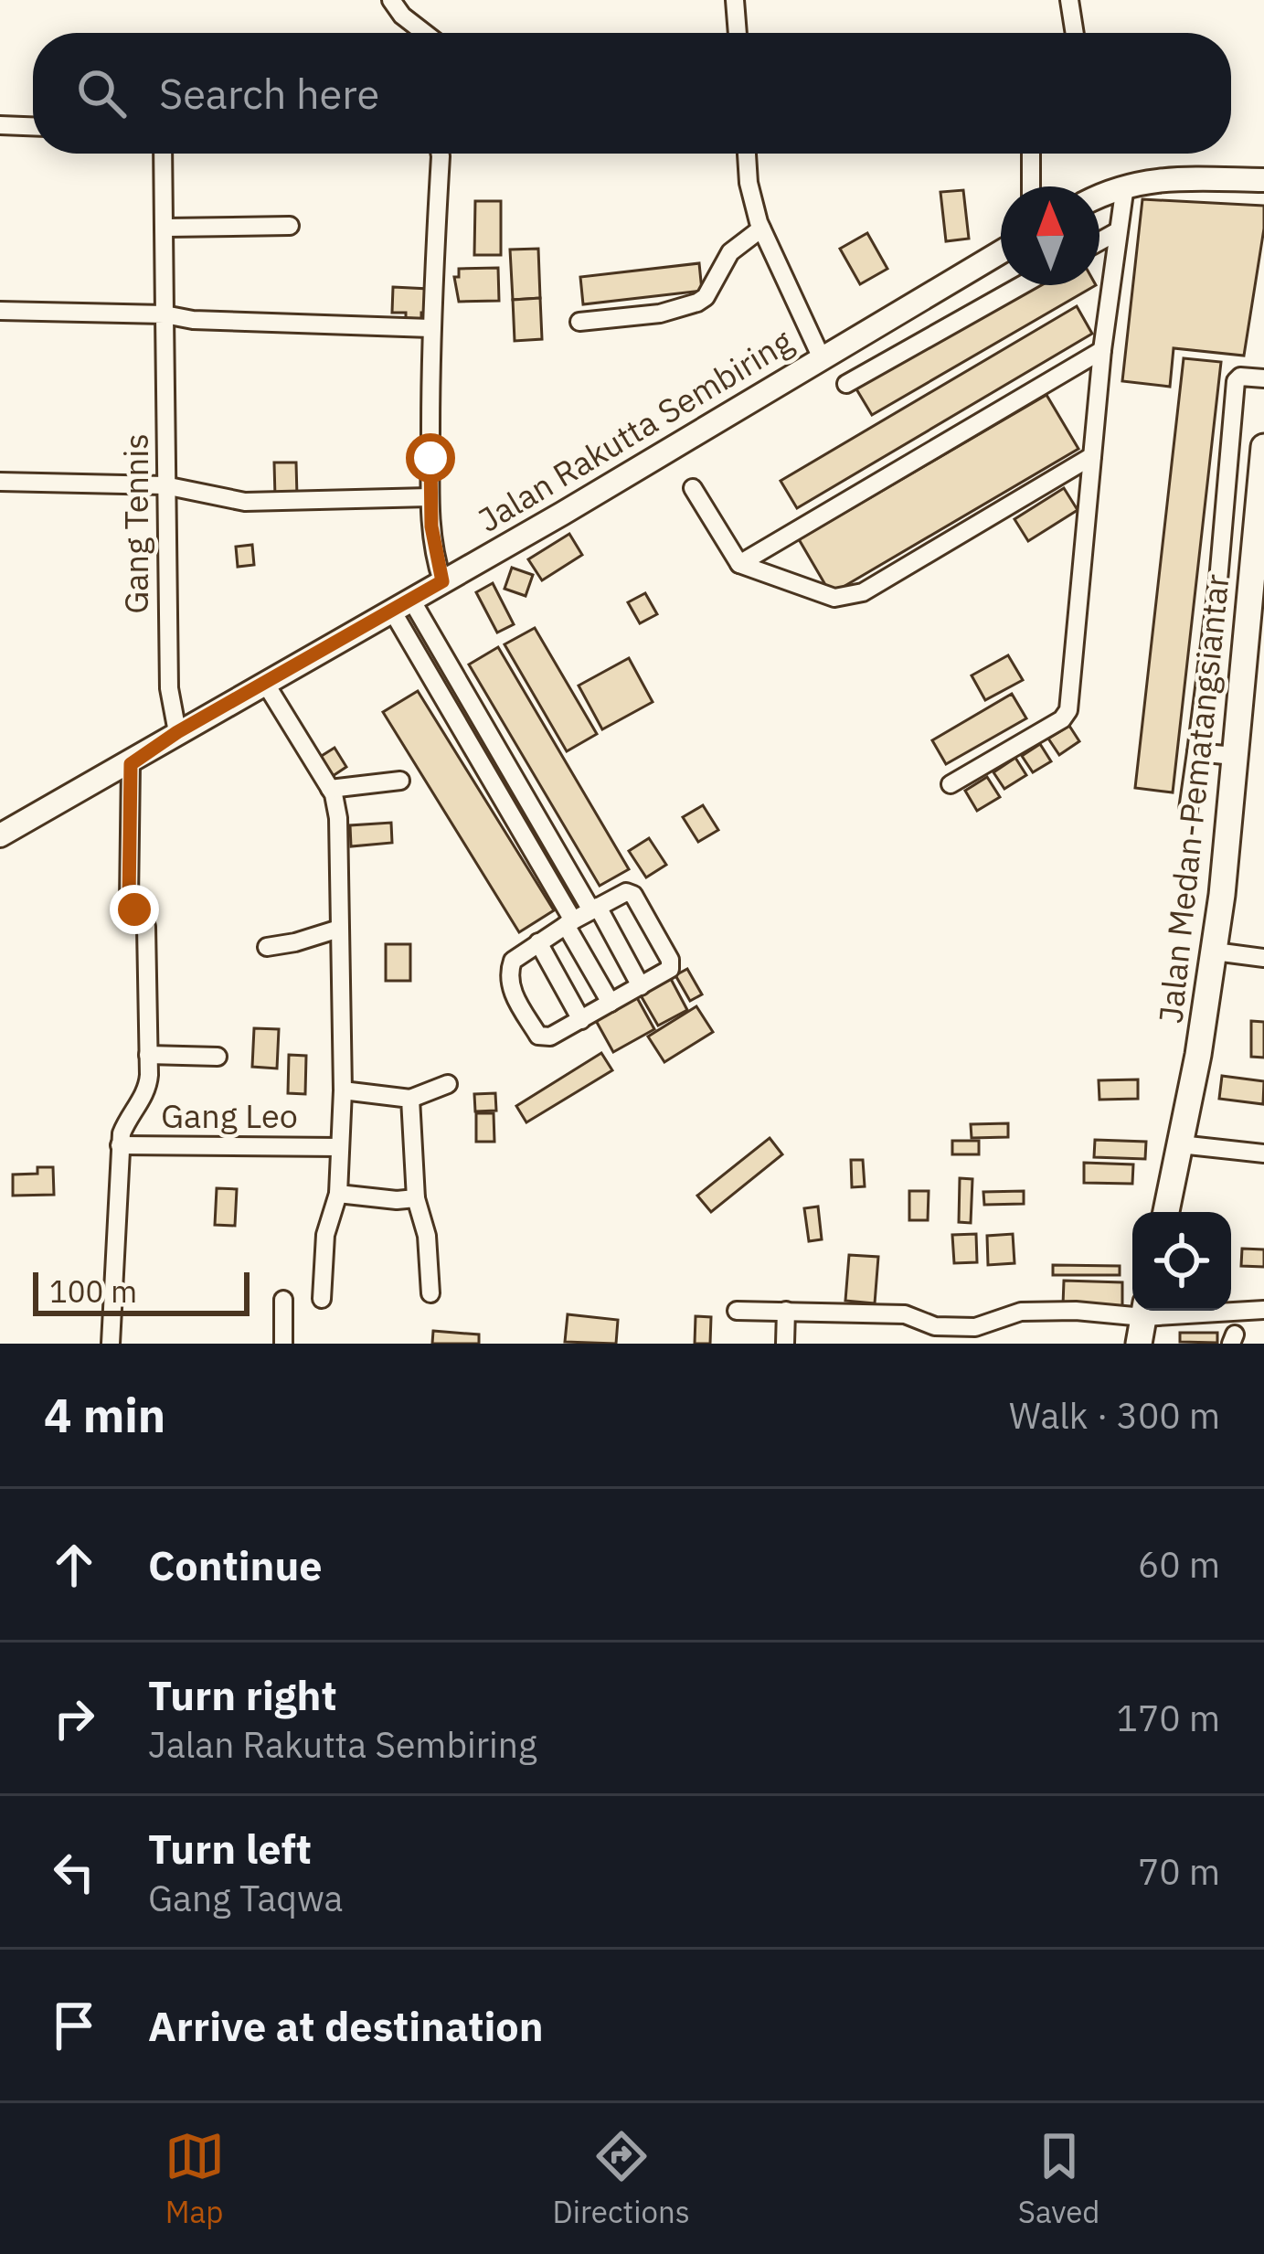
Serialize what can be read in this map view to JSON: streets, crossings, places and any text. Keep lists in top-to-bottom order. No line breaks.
{"streets":{"highway":["Jalan Medan-Pematangsiantar"],"main road":["Jalan Rakutta Sembiring"],"street":["Gang Tennis","Gang Leo"]},"crossings":[["Jalan Rakutta Sembiring","Gang Tennis"]],"scale_bar":"100 m","north":"top","page":{"search":"Search here","scale":"100 m","heading":["4 min","Walk · 300 m"],"list":[["Continue","60 m"],["Turn right","Jalan Rakutta Sembiring","170 m"],["Turn left","Gang Taqwa","70 m"],"Arrive at destination"],"nav":["Map","Directions","Saved"]}}
